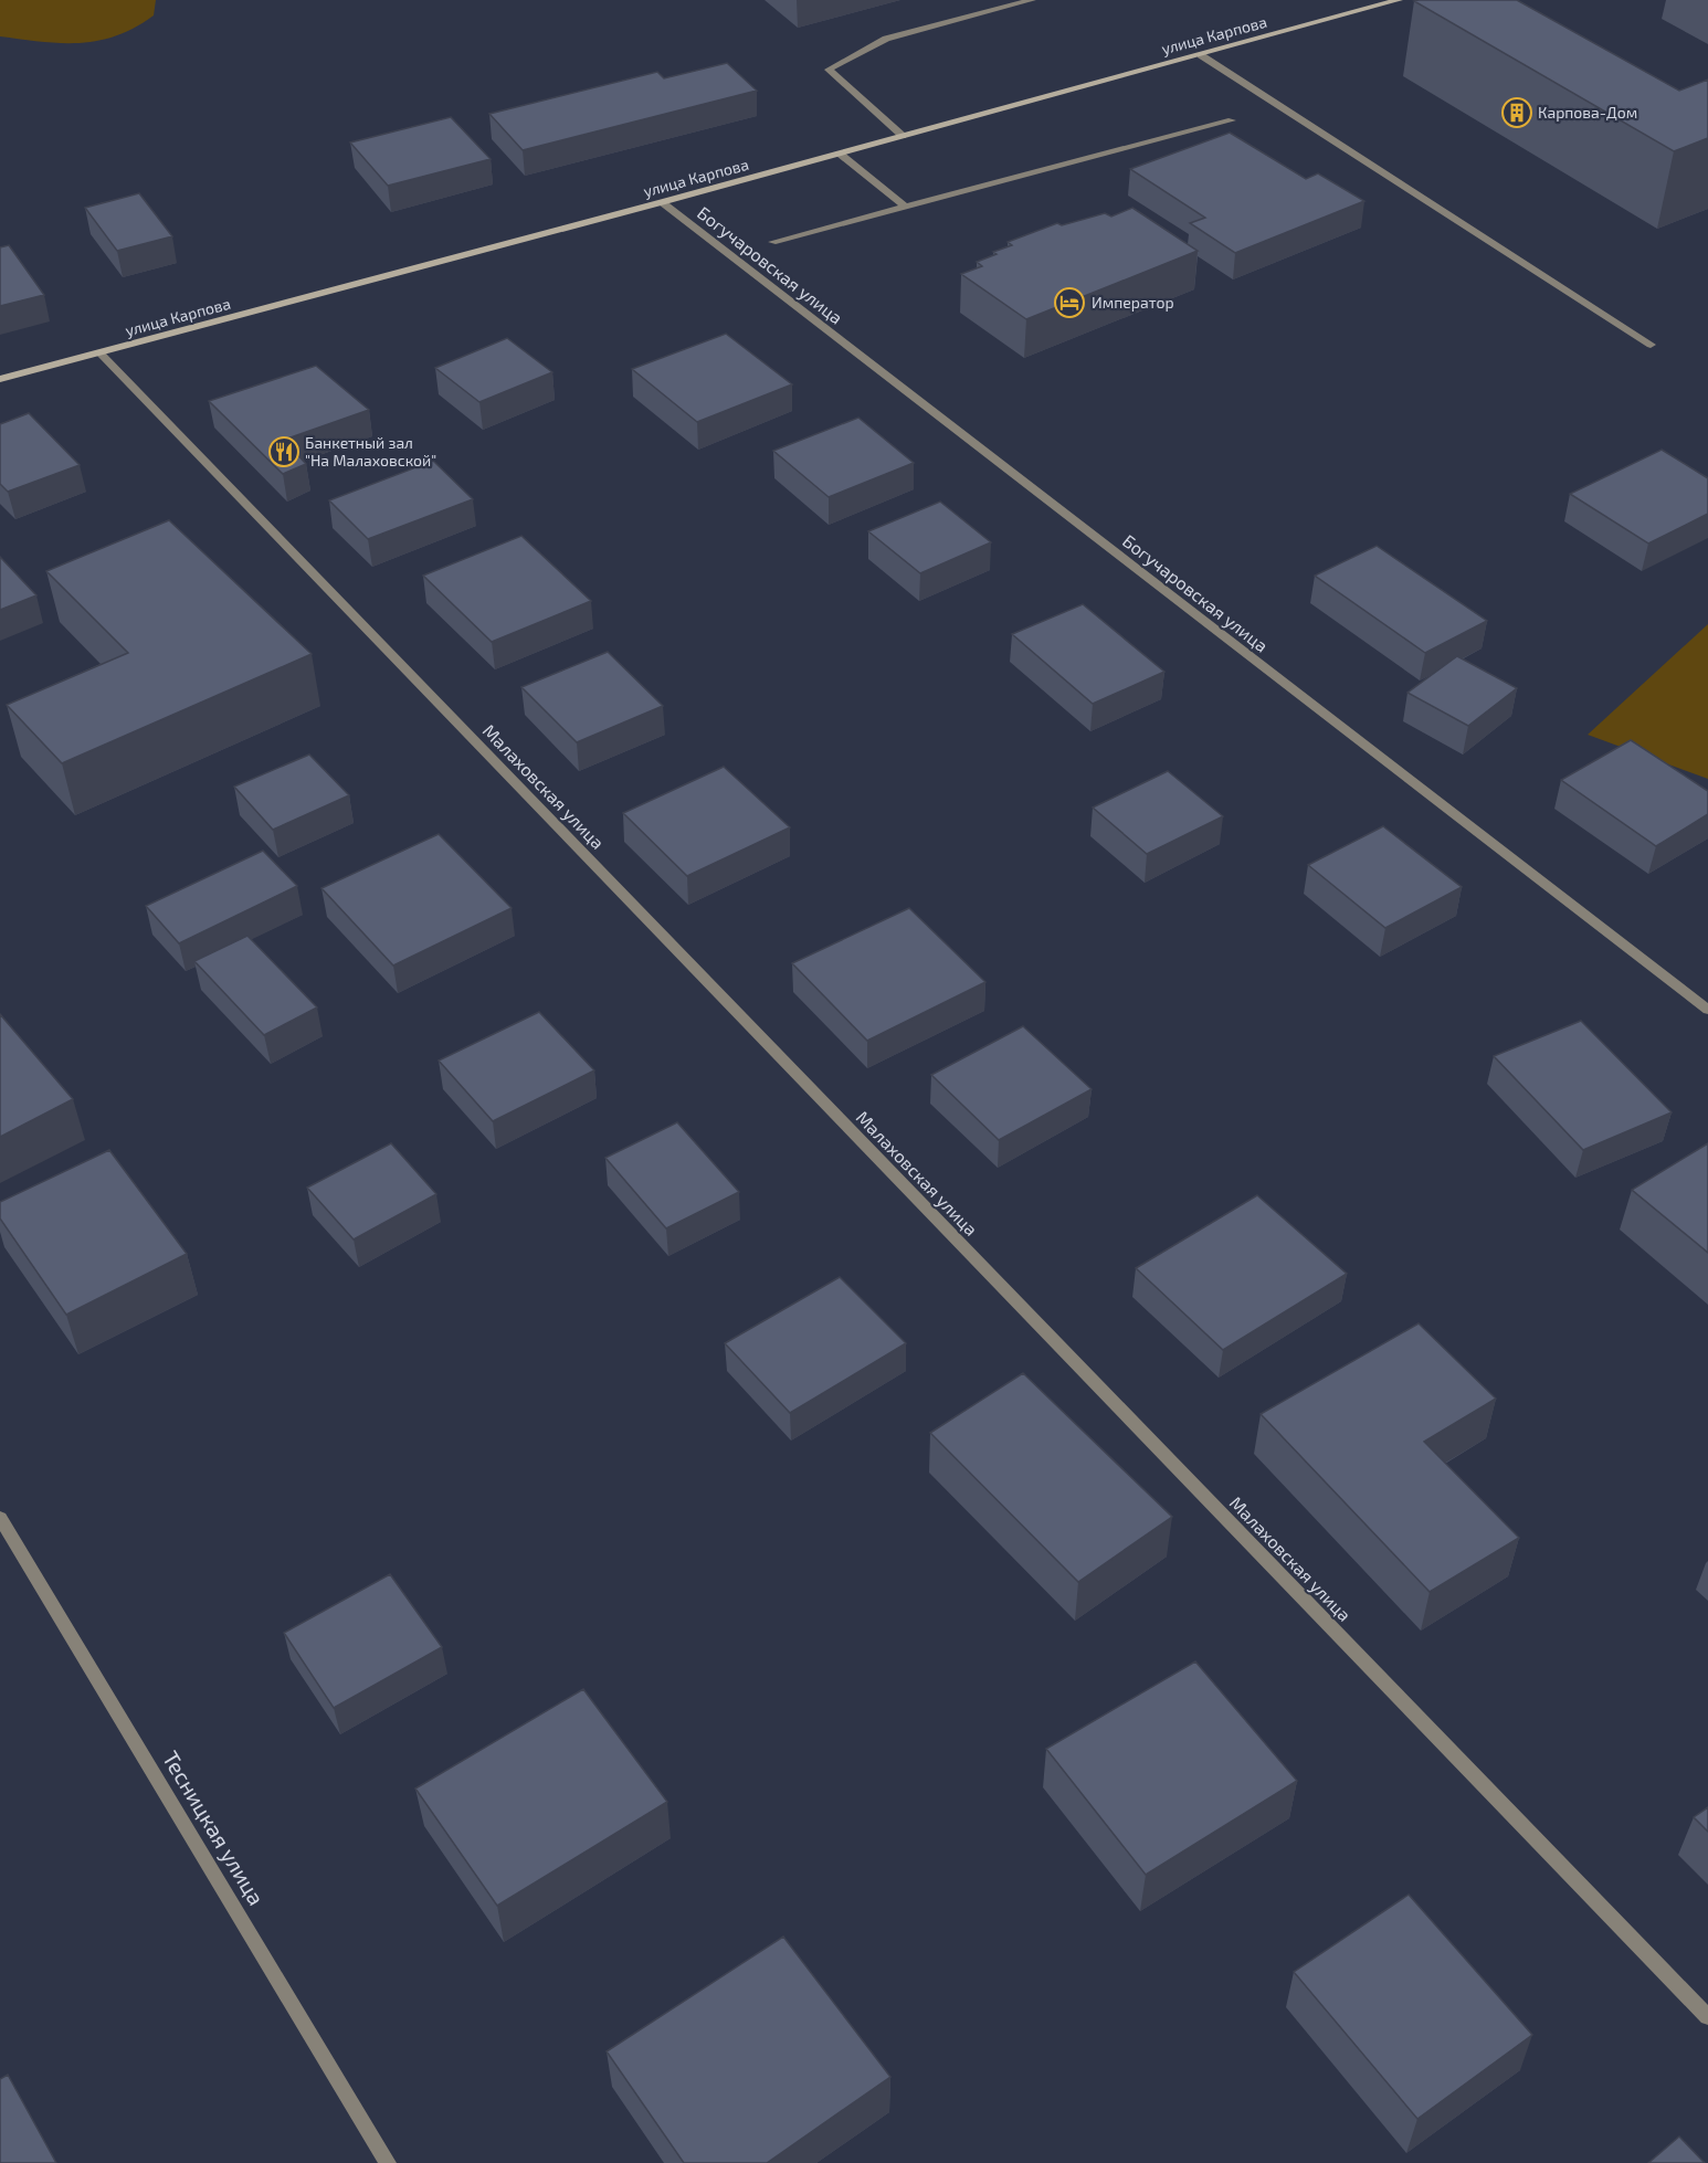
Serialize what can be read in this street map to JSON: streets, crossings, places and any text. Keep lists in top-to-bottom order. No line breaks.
{"streets":{"main road":["улица Карпова"],"street":["Богучаровская улица","Малаховская улица","Тесницкая улица"]},"crossings":[["улица Карпова","Богучаровская улица"],["улица Карпова","Малаховская улица"]],"places":{"building":["Карпова-Дом"],"hotel":["Император"],"restaurant":["Банкетный зал \"На Малаховской\""]}}
